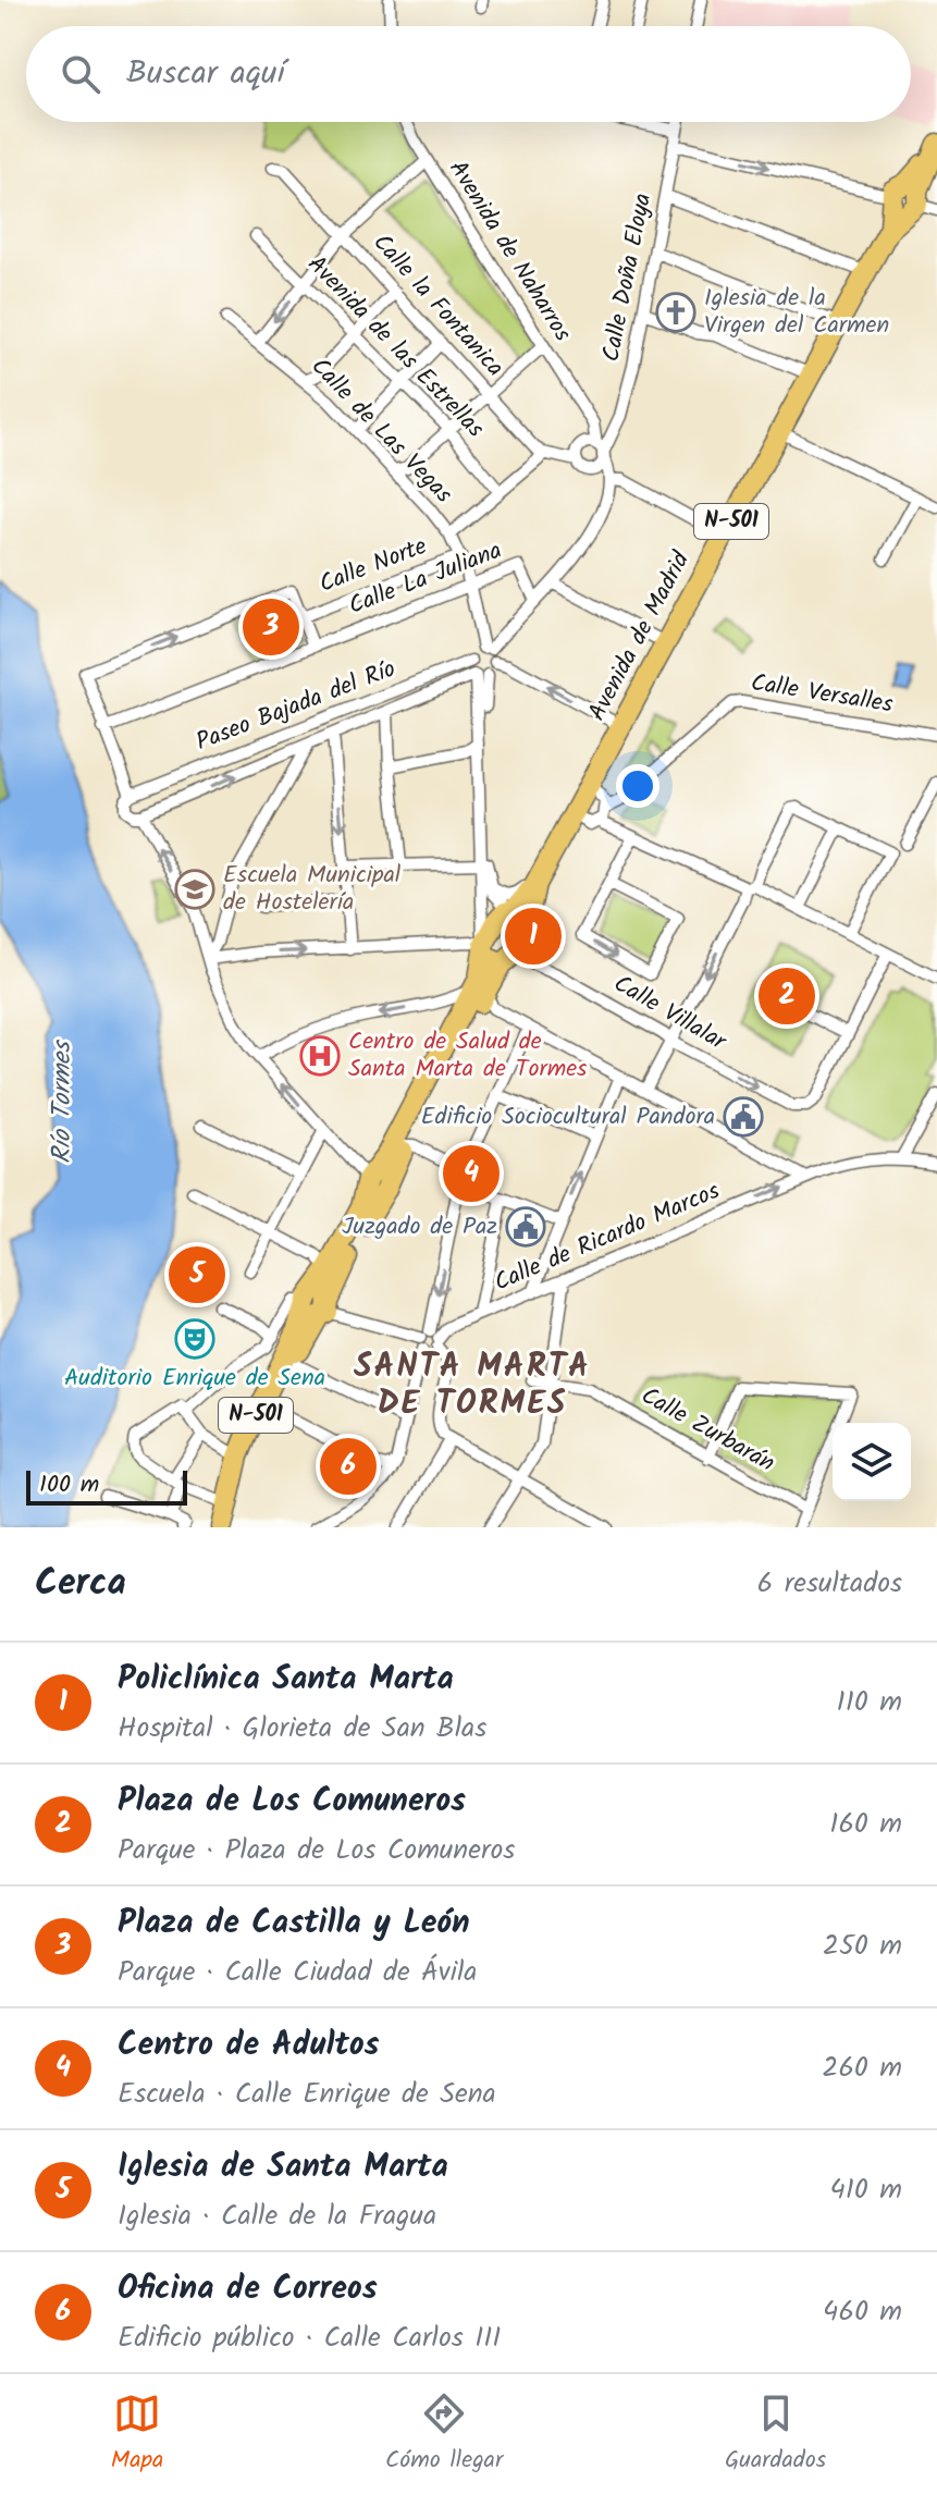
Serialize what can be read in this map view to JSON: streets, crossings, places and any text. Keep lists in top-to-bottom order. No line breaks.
{"streets":{"highway":["N-501","Avenida de Madrid"],"street":["Avenida de Naharros","Calle Doña Eloya","Calle la Fontanica","Avenida de las Estrellas","Calle de Las Vegas","Calle Norte","Calle La Juliana","Calle Versalles","Paseo Bajada del Río","Calle Villalar","Calle de Ricardo Marcos","Calle Zurbarán"]},"crossings":[["Avenida de Naharros","Calle Doña Eloya"],["Avenida de Naharros","Calle de Las Vegas"],["Avenida de Naharros","Calle La Juliana"],["Avenida de Naharros","Paseo Bajada del Río"],["Calle de Las Vegas","Calle Norte"],["Calle de Las Vegas","Calle La Juliana"],["N-501","Avenida de Madrid"],["N-501","Calle Villalar"]],"one_way":["Calle de Ricardo Marcos"],"districts":["SANTA MARTA DE TORMES"],"water":["Río Tormes"],"places":{"church":["Iglesia de la Virgen del Carmen"],"school or university":["Escuela Municipal de Hostelería"],"hospital":["Centro de Salud de Santa Marta de Tormes"],"public building":["Edificio Sociocultural Pandora","Juzgado de Paz"],"theatre":["Auditorio Enrique de Sena"]},"scale_bar":"100 m","page":{"search":"Buscar aquí","pins":["3","1","2","4","5","6"],"scale":"100 m","heading":["Cerca","6 resultados"],"list":[{"mark":"1","name":"Policlínica Santa Marta","note":"Hospital · Glorieta de San Blas","value":"110 m"},{"mark":"2","name":"Plaza de Los Comuneros","note":"Parque · Plaza de Los Comuneros","value":"160 m"},{"mark":"3","name":"Plaza de Castilla y León","note":"Parque · Calle Ciudad de Ávila","value":"250 m"},{"mark":"4","name":"Centro de Adultos","note":"Escuela · Calle Enrique de Sena","value":"260 m"},{"mark":"5","name":"Iglesia de Santa Marta","note":"Iglesia · Calle de la Fragua","value":"410 m"},{"mark":"6","name":"Oficina de Correos","note":"Edificio público · Calle Carlos III","value":"460 m"}],"nav":["Mapa","Cómo llegar","Guardados"]}}
